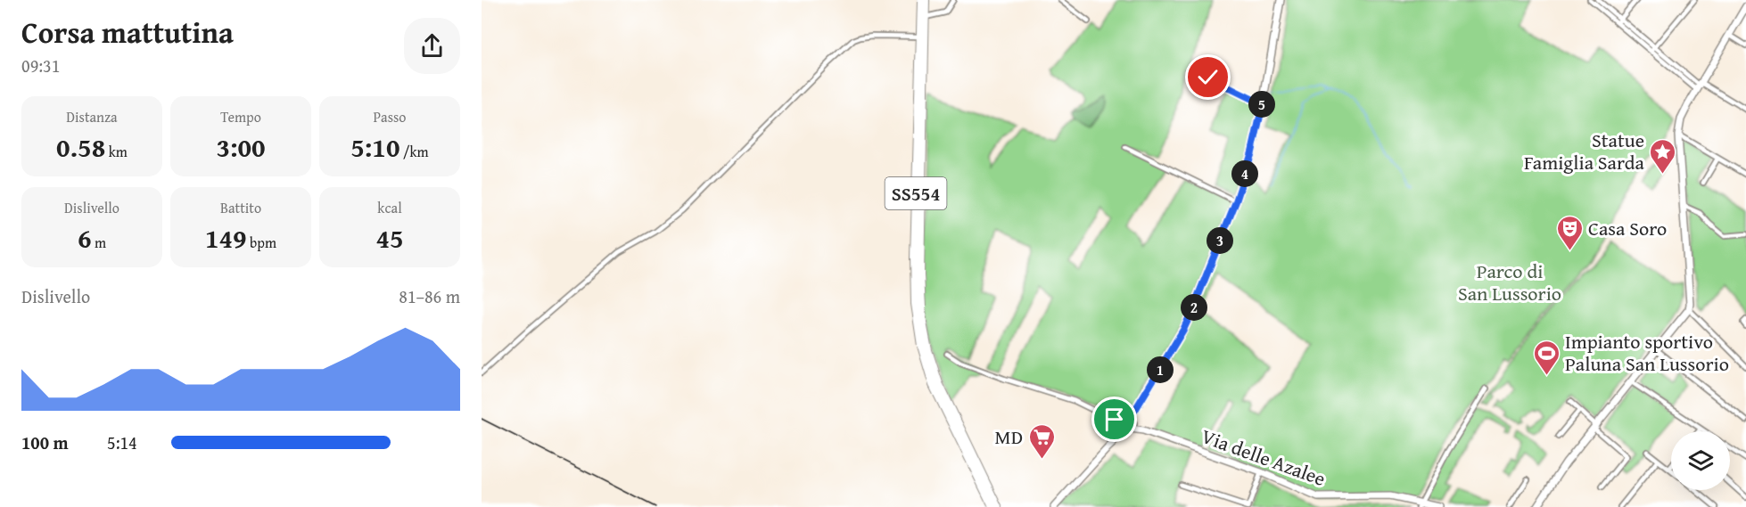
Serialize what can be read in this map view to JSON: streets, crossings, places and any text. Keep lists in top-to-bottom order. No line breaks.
{"streets":{"main road":["SS554"],"street":["Via delle Azalee"]},"parks":["Parco di San Lussorio"],"places":{"place":["Statue Famiglia Sarda"],"theatre":["Casa Soro"],"sports":["Impianto sportivo Paluna San Lussorio"],"supermarket":["MD"]},"page":{"heading":["Corsa mattutina","09:31"],"stats":[["Distanza","0.58 km"],["Tempo","3:00"],["Passo","5:10 /km"],["Dislivello","6 m"],["Battito","149 bpm"],["kcal","45"]],"pins":["5","4","3","2","1"],"chart":["Dislivello","81–86 m"],"list":[{"name":"100 m","note":"5:14"}]}}
